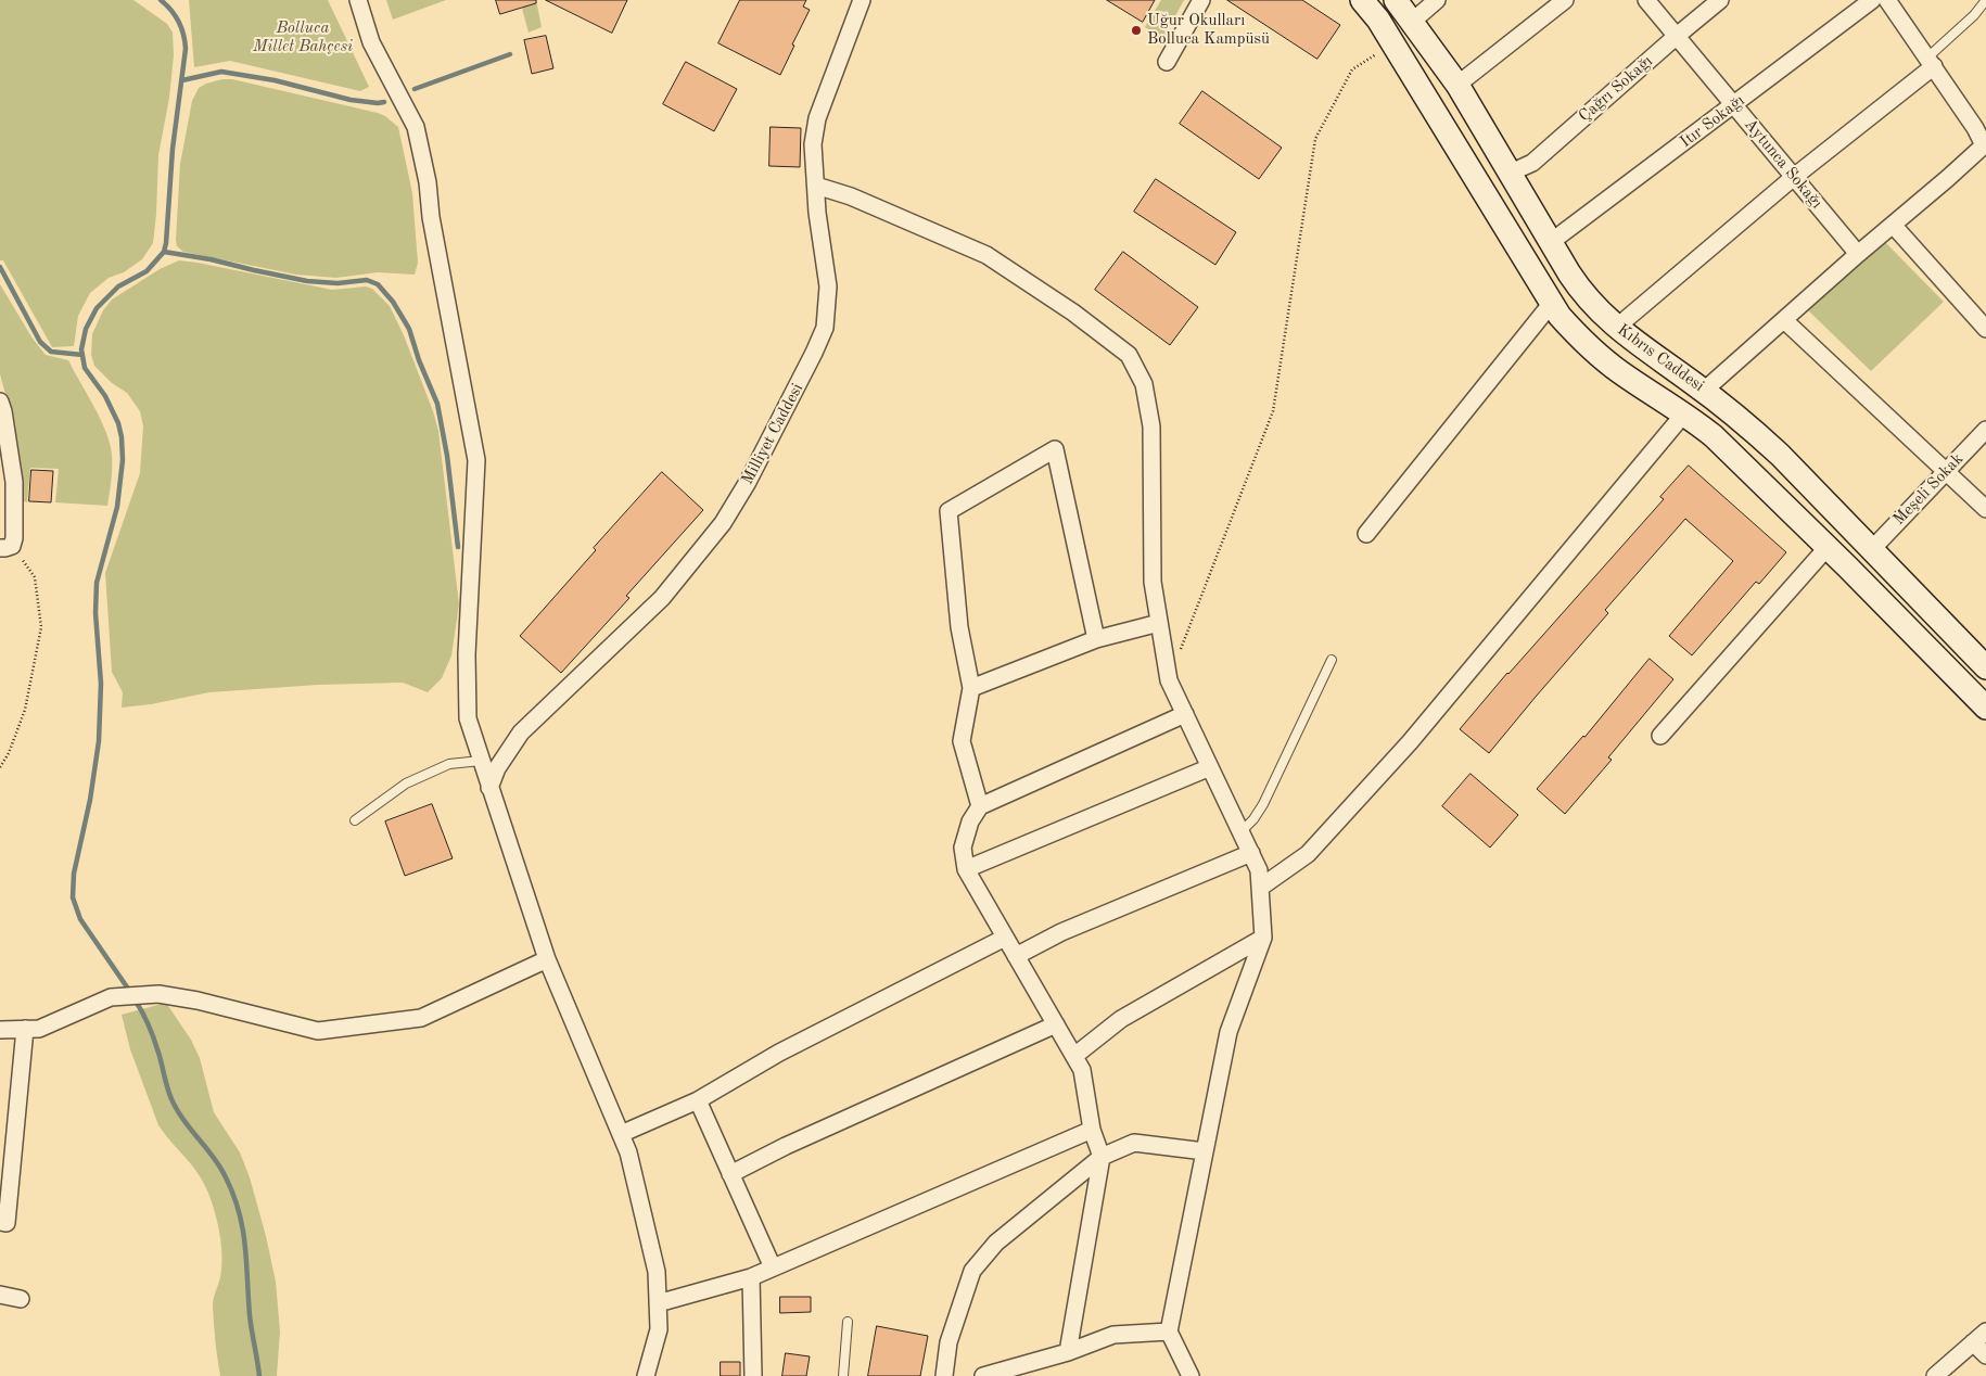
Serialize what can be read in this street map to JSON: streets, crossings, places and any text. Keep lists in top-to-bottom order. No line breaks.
{"streets":{"main road":["Kıbrıs Caddesi"],"street":["Çağrı Sokağı","Itır Sokağı","Aytunca Sokağı","Milliyet Caddesi","Meşeli Sokak"]},"crossings":[["Çağrı Sokağı","Aytunca Sokağı"],["Çağrı Sokağı","Kıbrıs Caddesi"],["Itır Sokağı","Aytunca Sokağı"],["Itır Sokağı","Kıbrıs Caddesi"],["Kıbrıs Caddesi","Meşeli Sokak"]],"parks":["Bolluca Millet Bahçesi"],"places":["Uğur Okulları Bolluca Kampüsü"]}
